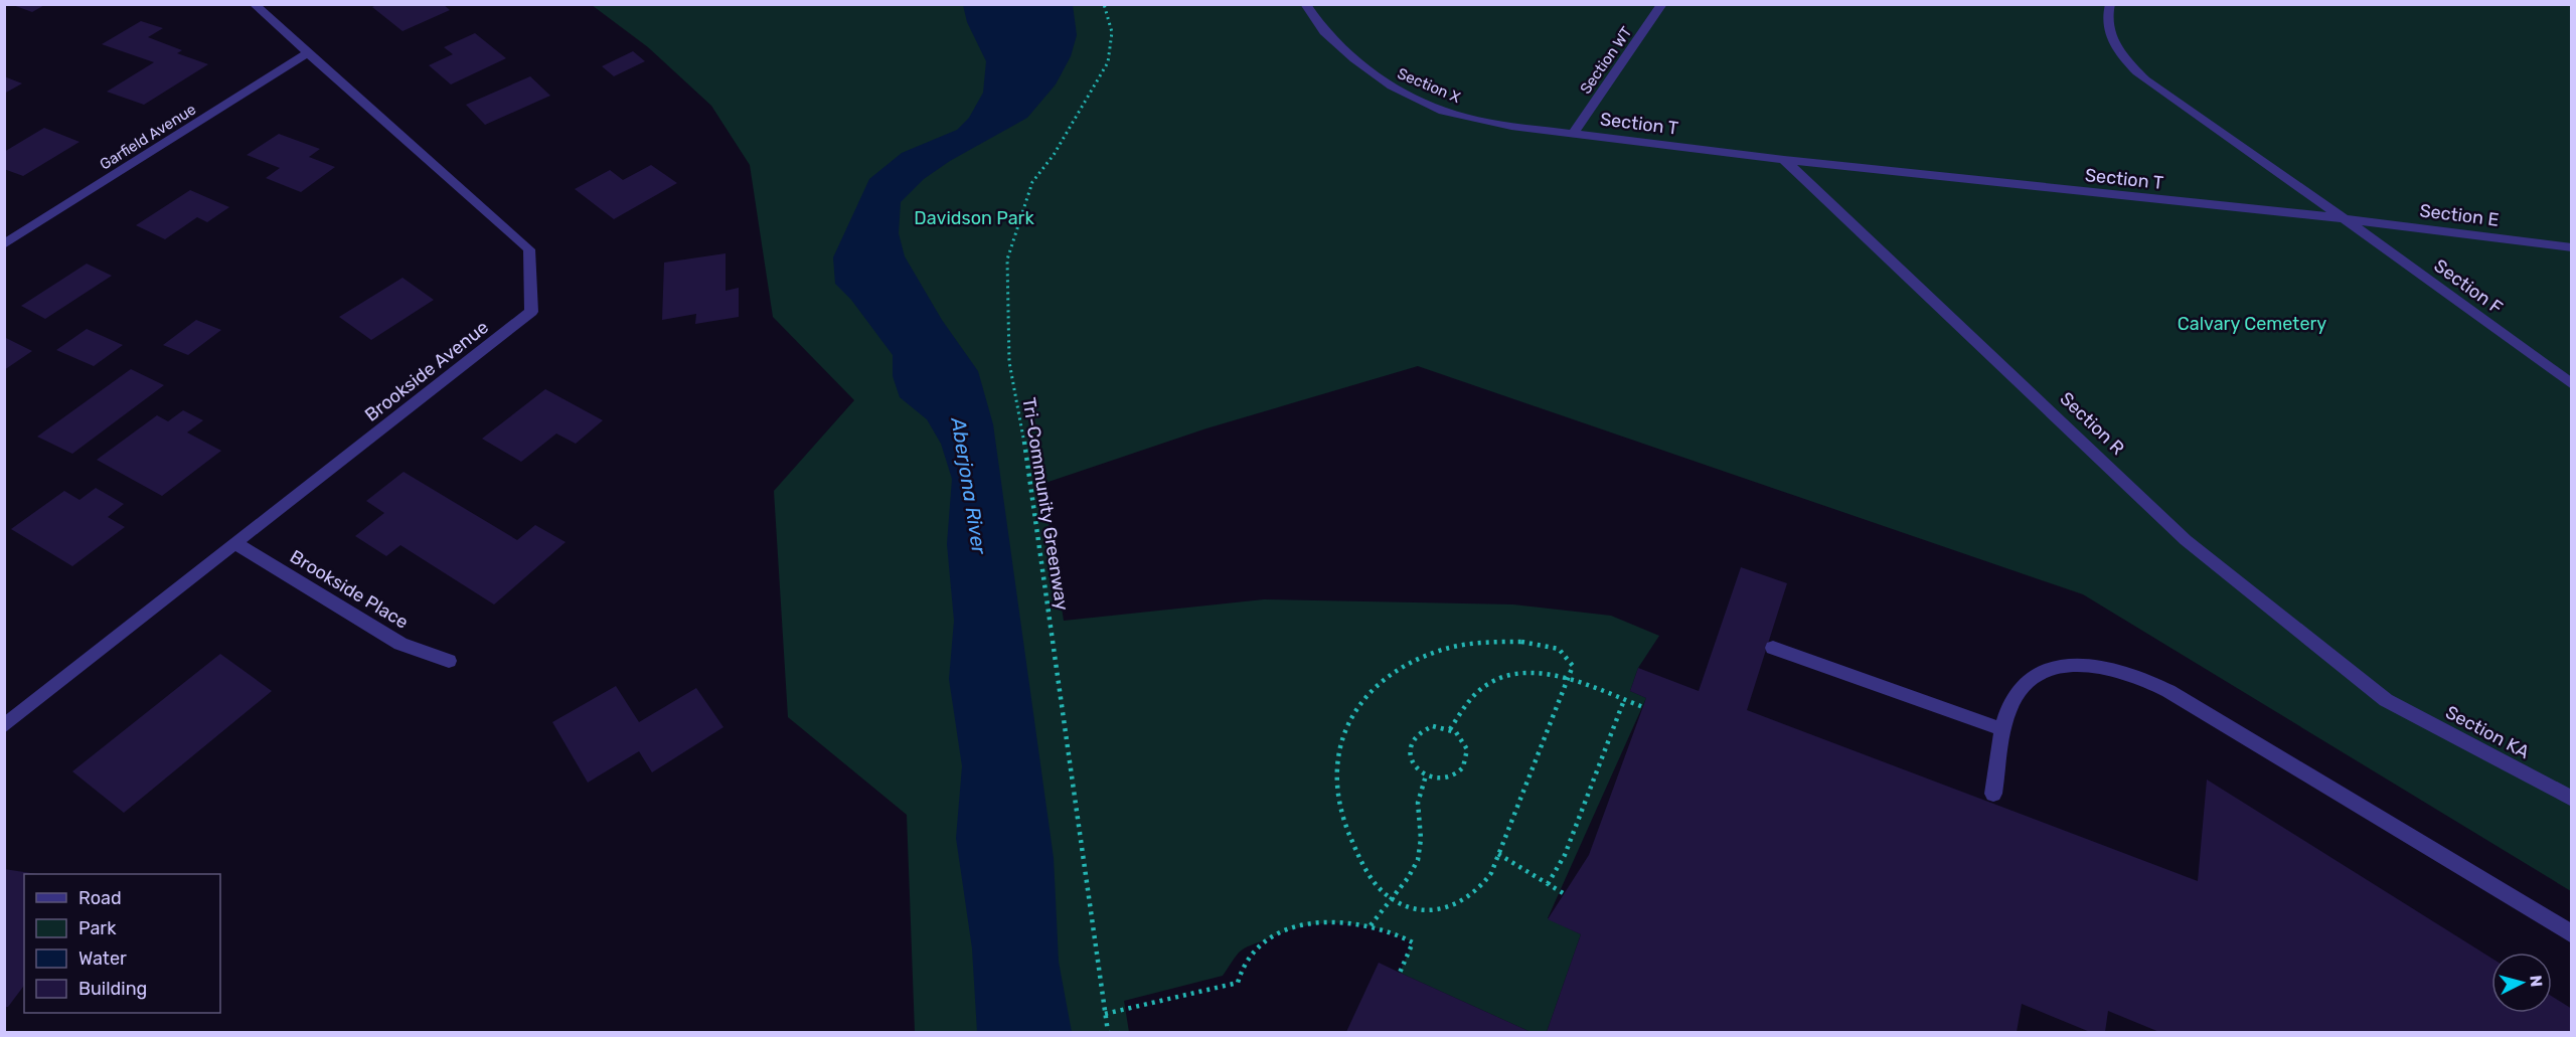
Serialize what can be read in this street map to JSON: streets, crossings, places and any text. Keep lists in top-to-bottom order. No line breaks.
{"streets":{"street":["Section WT","Section X","Section T","Garfield Avenue","Section E","Section F","Brookside Avenue","Section R","Brookside Place","Section KA"],"path":["Tri-Community Greenway"]},"crossings":[["Section WT","Section X"],["Section WT","Section T"],["Section X","Section T"],["Section T","Section E"],["Section T","Section F"],["Section T","Section R"],["Garfield Avenue","Brookside Avenue"],["Section E","Section F"],["Brookside Avenue","Brookside Place"],["Section R","Section KA"]],"water":["Aberjona River"],"parks":["Davidson Park","Calvary Cemetery"],"legend":["Road","Park","Water","Building"],"north":"right"}
